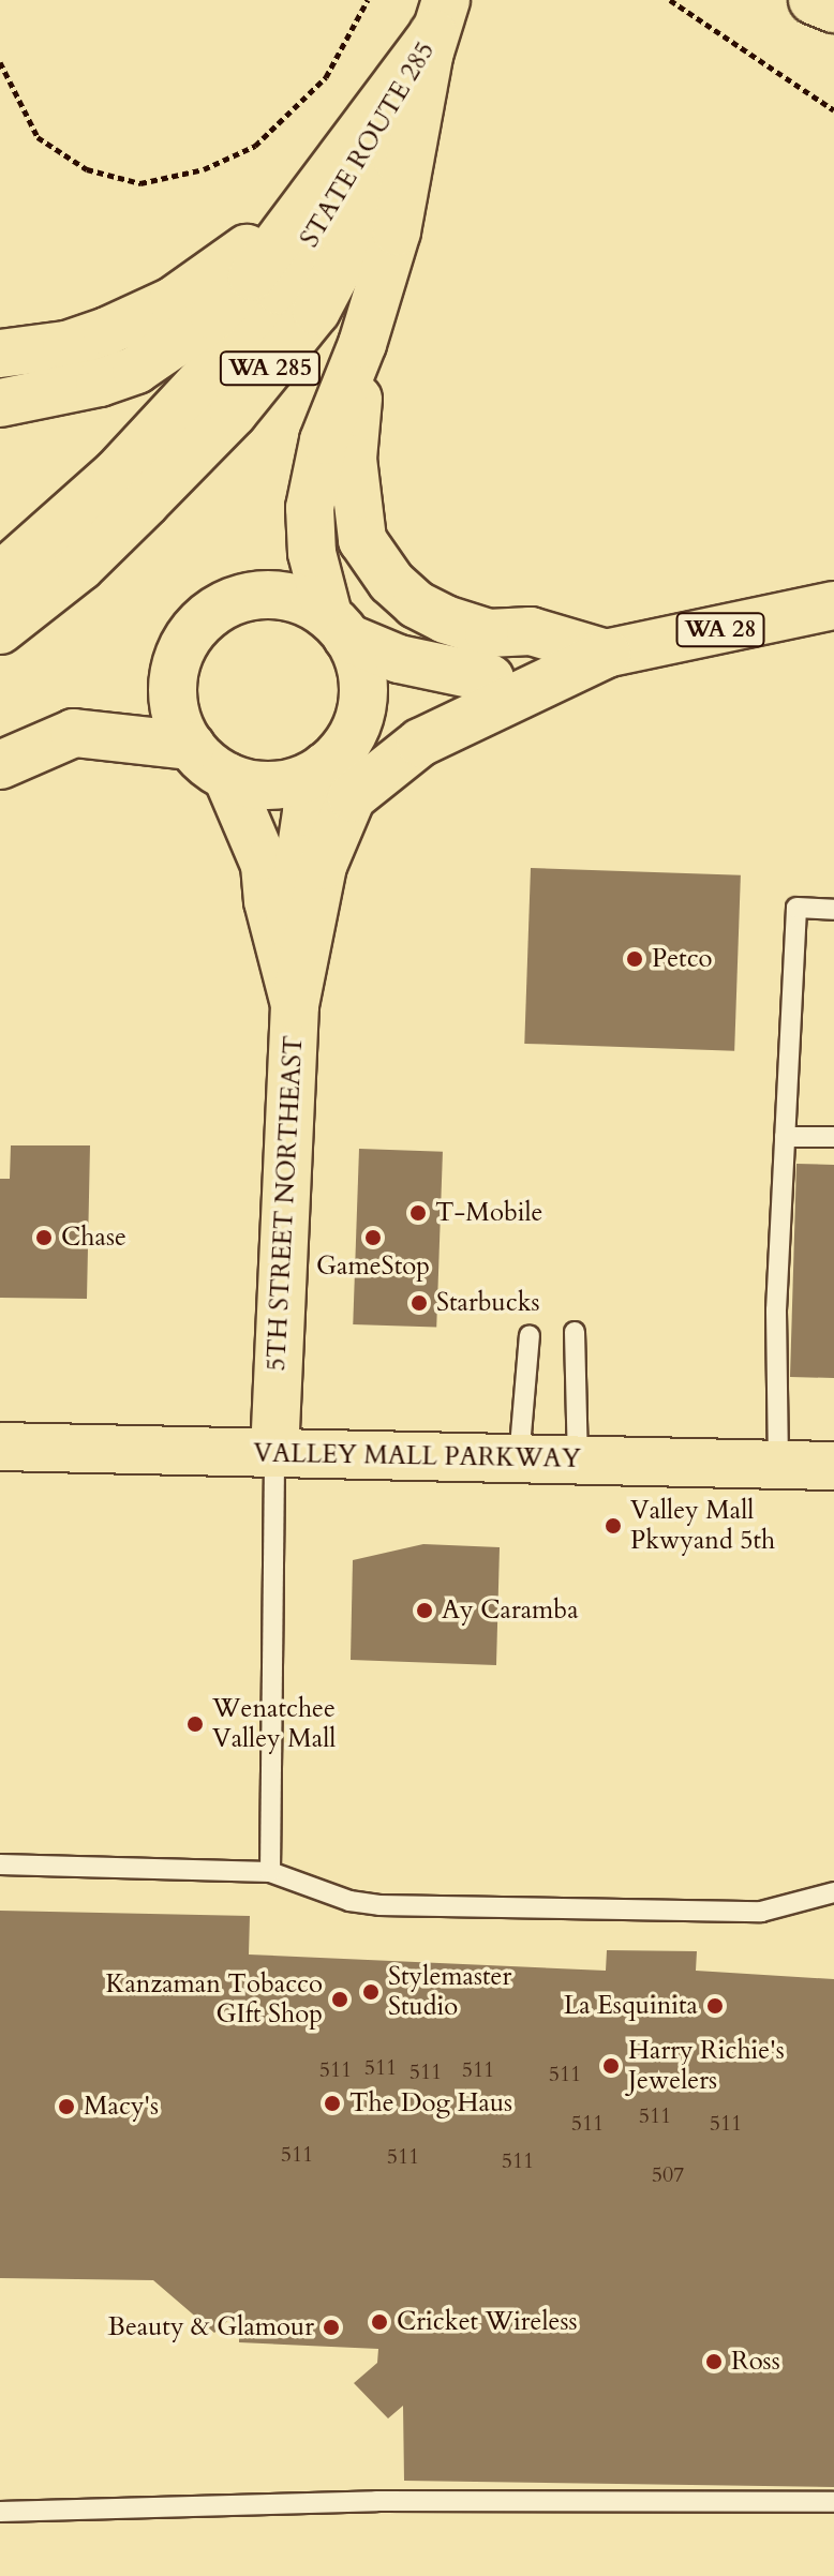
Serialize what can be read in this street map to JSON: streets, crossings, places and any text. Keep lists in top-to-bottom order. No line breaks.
{"streets":{"main road":["STATE ROUTE 285","WA 285","WA 28","5TH STREET NORTHEAST","VALLEY MALL PARKWAY"]},"crossings":[["WA 28","5TH STREET NORTHEAST"],["5TH STREET NORTHEAST","VALLEY MALL PARKWAY"]],"places":["Petco","T-Mobile","Chase","GameStop","Starbucks","Valley Mall Pkwyand 5th","Ay Caramba","Wenatchee Valley Mall","Stylemaster Studio","Kanzaman Tobacco GIft Shop","La Esquinita","Harry Richie's Jewelers","The Dog Haus","Macy's","Cricket Wireless","Beauty & Glamour","Ross"],"house_numbers":["511","511","511","511","511","511","511","511","511","511","511","507"]}
